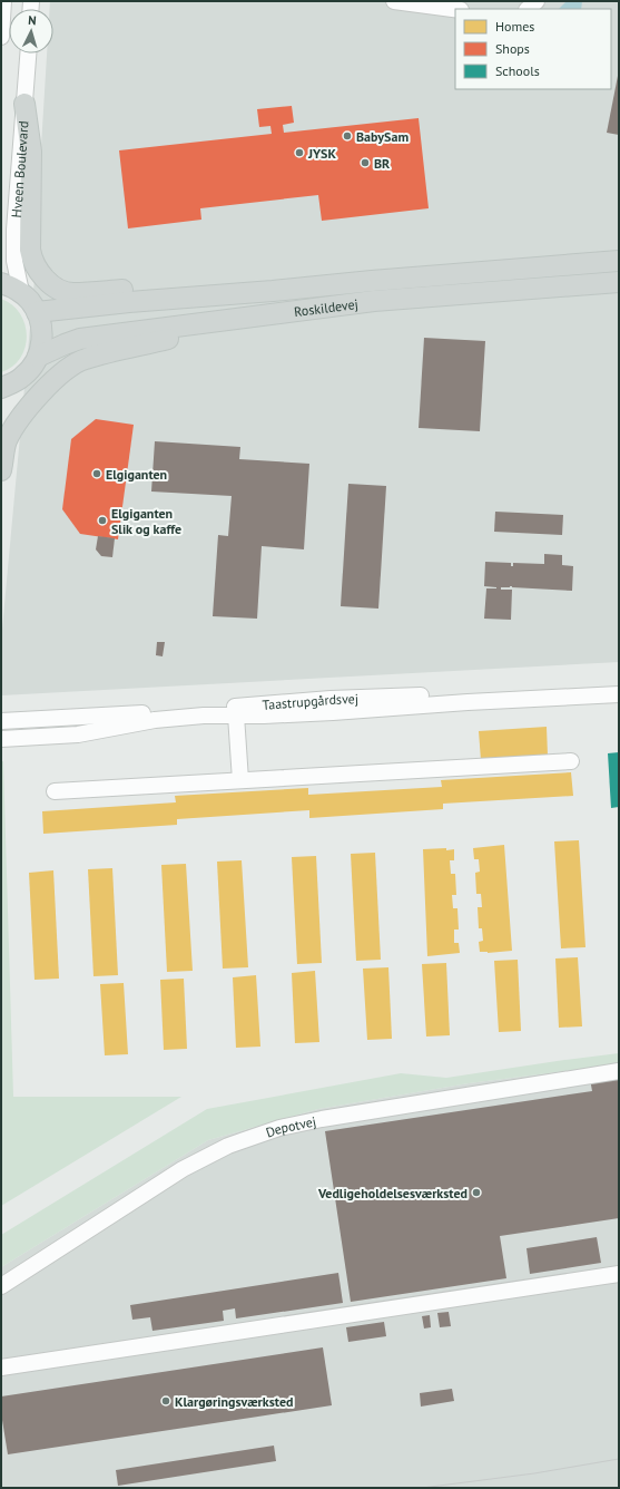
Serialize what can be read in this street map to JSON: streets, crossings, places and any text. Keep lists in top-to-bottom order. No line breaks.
{"streets":{"main road":["Roskildevej"],"street":["Hveen Boulevard","Taastrupgårdsvej","Depotvej"]},"places":["BabySam","JYSK","BR","Elgiganten","Elgiganten Slik og kaffe","Vedligeholdelsesværksted","Klargøringsværksted"],"legend":["Homes","Shops","Schools"],"north":"top"}
